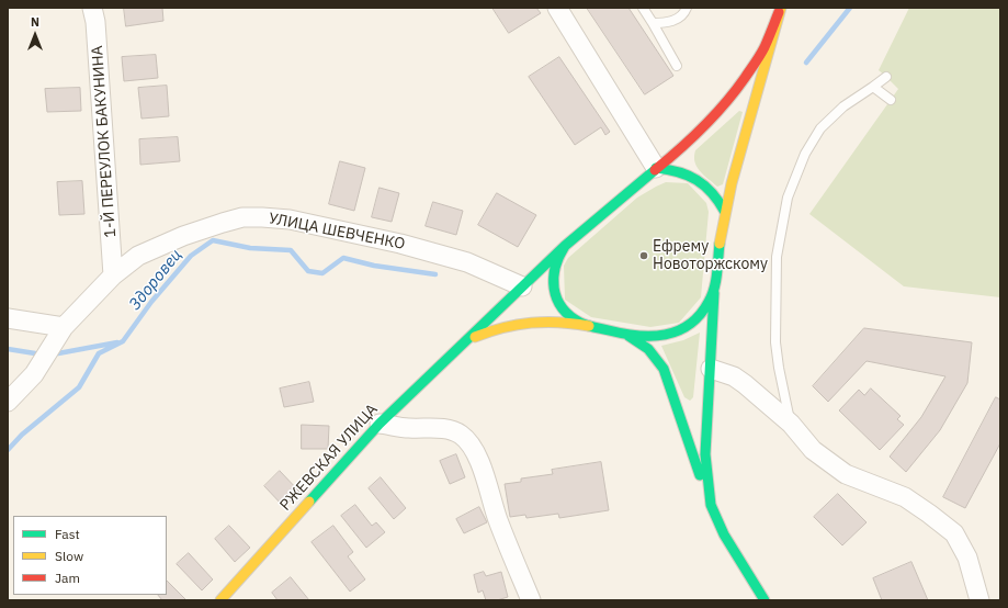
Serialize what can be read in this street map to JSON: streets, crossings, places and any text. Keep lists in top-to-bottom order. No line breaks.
{"streets":{"main road":["РЖЕВСКАЯ УЛИЦА"],"street":["1-Й ПЕРЕУЛОК БАКУНИНА","УЛИЦА ШЕВЧЕНКО"]},"crossings":[["1-Й ПЕРЕУЛОК БАКУНИНА","УЛИЦА ШЕВЧЕНКО"],["УЛИЦА ШЕВЧЕНКО","РЖЕВСКАЯ УЛИЦА"]],"water":["Здоровец"],"places":["Ефрему Новоторжскому"],"legend":["Fast","Slow","Jam"],"north":"top"}
